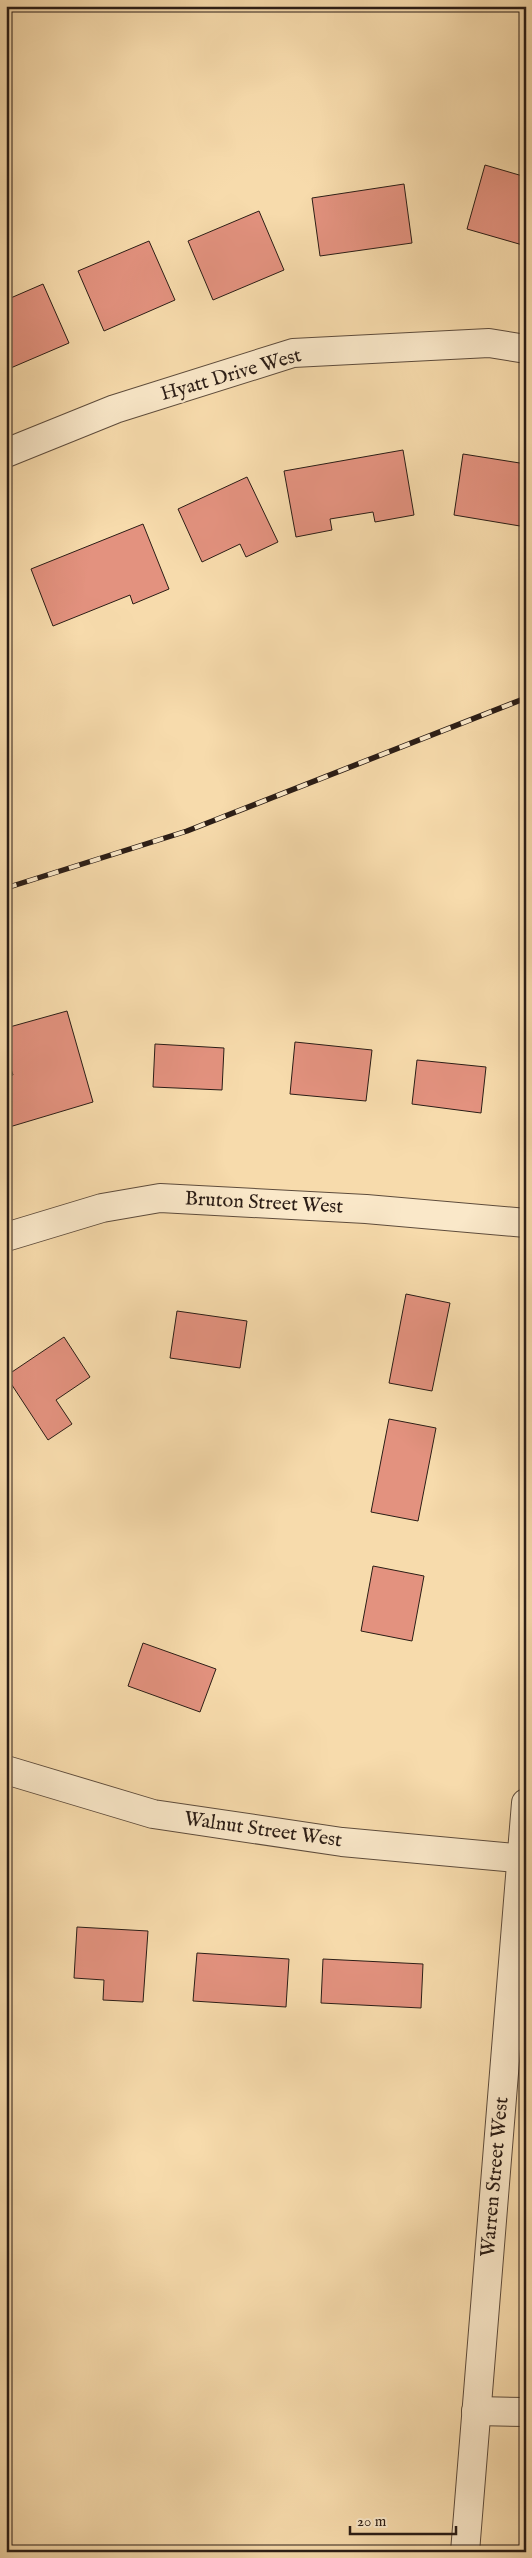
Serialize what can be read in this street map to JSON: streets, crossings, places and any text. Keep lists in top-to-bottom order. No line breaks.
{"streets":{"street":["Hyatt Drive West","Bruton Street West","Walnut Street West","Warren Street West"]},"crossings":[["Walnut Street West","Warren Street West"]],"scale_bar":"20 m"}
